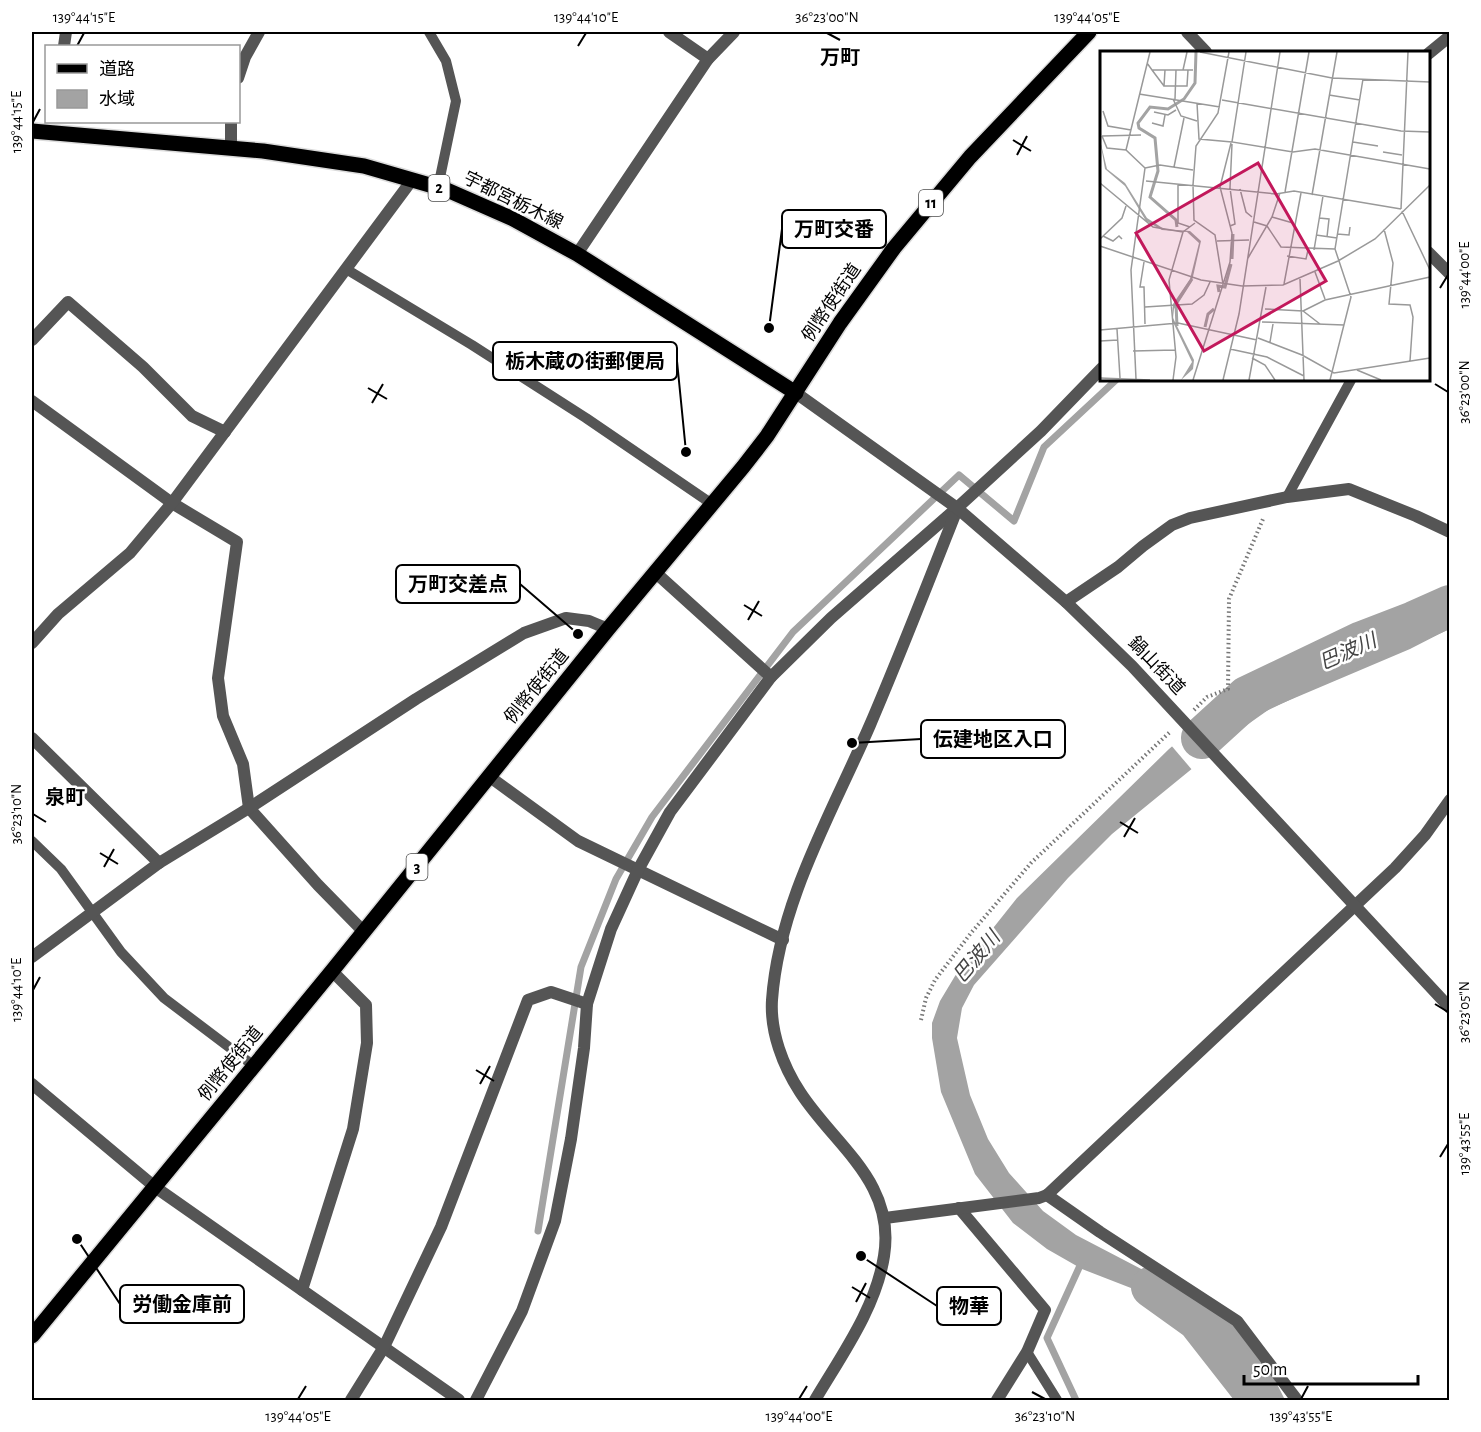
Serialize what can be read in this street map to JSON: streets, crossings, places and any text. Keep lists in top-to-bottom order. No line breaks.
{"streets":{"main road":["2","宇都宮栃木線","11","例幣使街道","3"],"street":["鍋山街道"]},"crossings":[["宇都宮栃木線","例幣使街道"],["宇都宮栃木線","鍋山街道"],["例幣使街道","鍋山街道"]],"districts":["万町","泉町"],"water":["巴波川"],"places":["万町交番","栃木蔵の街郵便局","万町交差点","伝建地区入口","労働金庫前","物華"],"legend":["道路","水域"],"scale_bar":"50 m","coordinates":["139°44'15\"E","139°44'10\"E","36°23'00\"N","139°44'05\"E","139°44'00\"E","36°23'10\"N","36°23'05\"N","139°43'55\"E"]}
